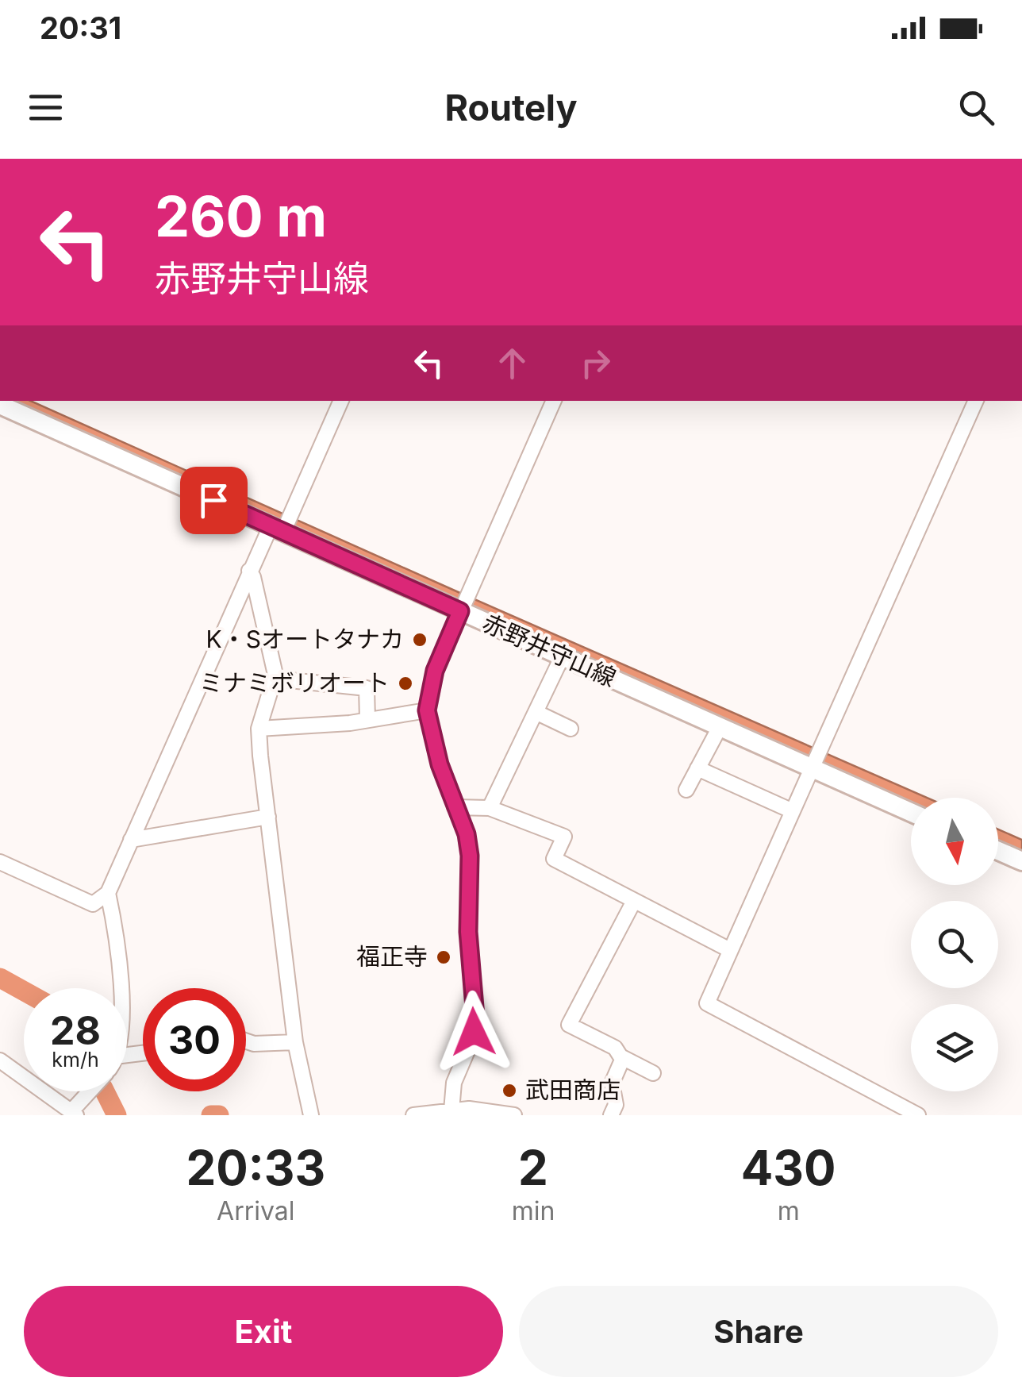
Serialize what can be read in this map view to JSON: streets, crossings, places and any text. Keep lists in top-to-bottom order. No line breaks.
{"streets":{"main road":["赤野井守山線"]},"places":["K・Sオートタナカ","ミナミボリオート","福正寺","武田商店"],"north":"bottom","page":{"status":"20:31","header":"Routely","turn":["260 m","赤野井守山線"],"speed":"28 km/h","limit":"30","eta":["20:33","Arrival","2","min","430","m"],"buttons":["Exit","Share"]}}
